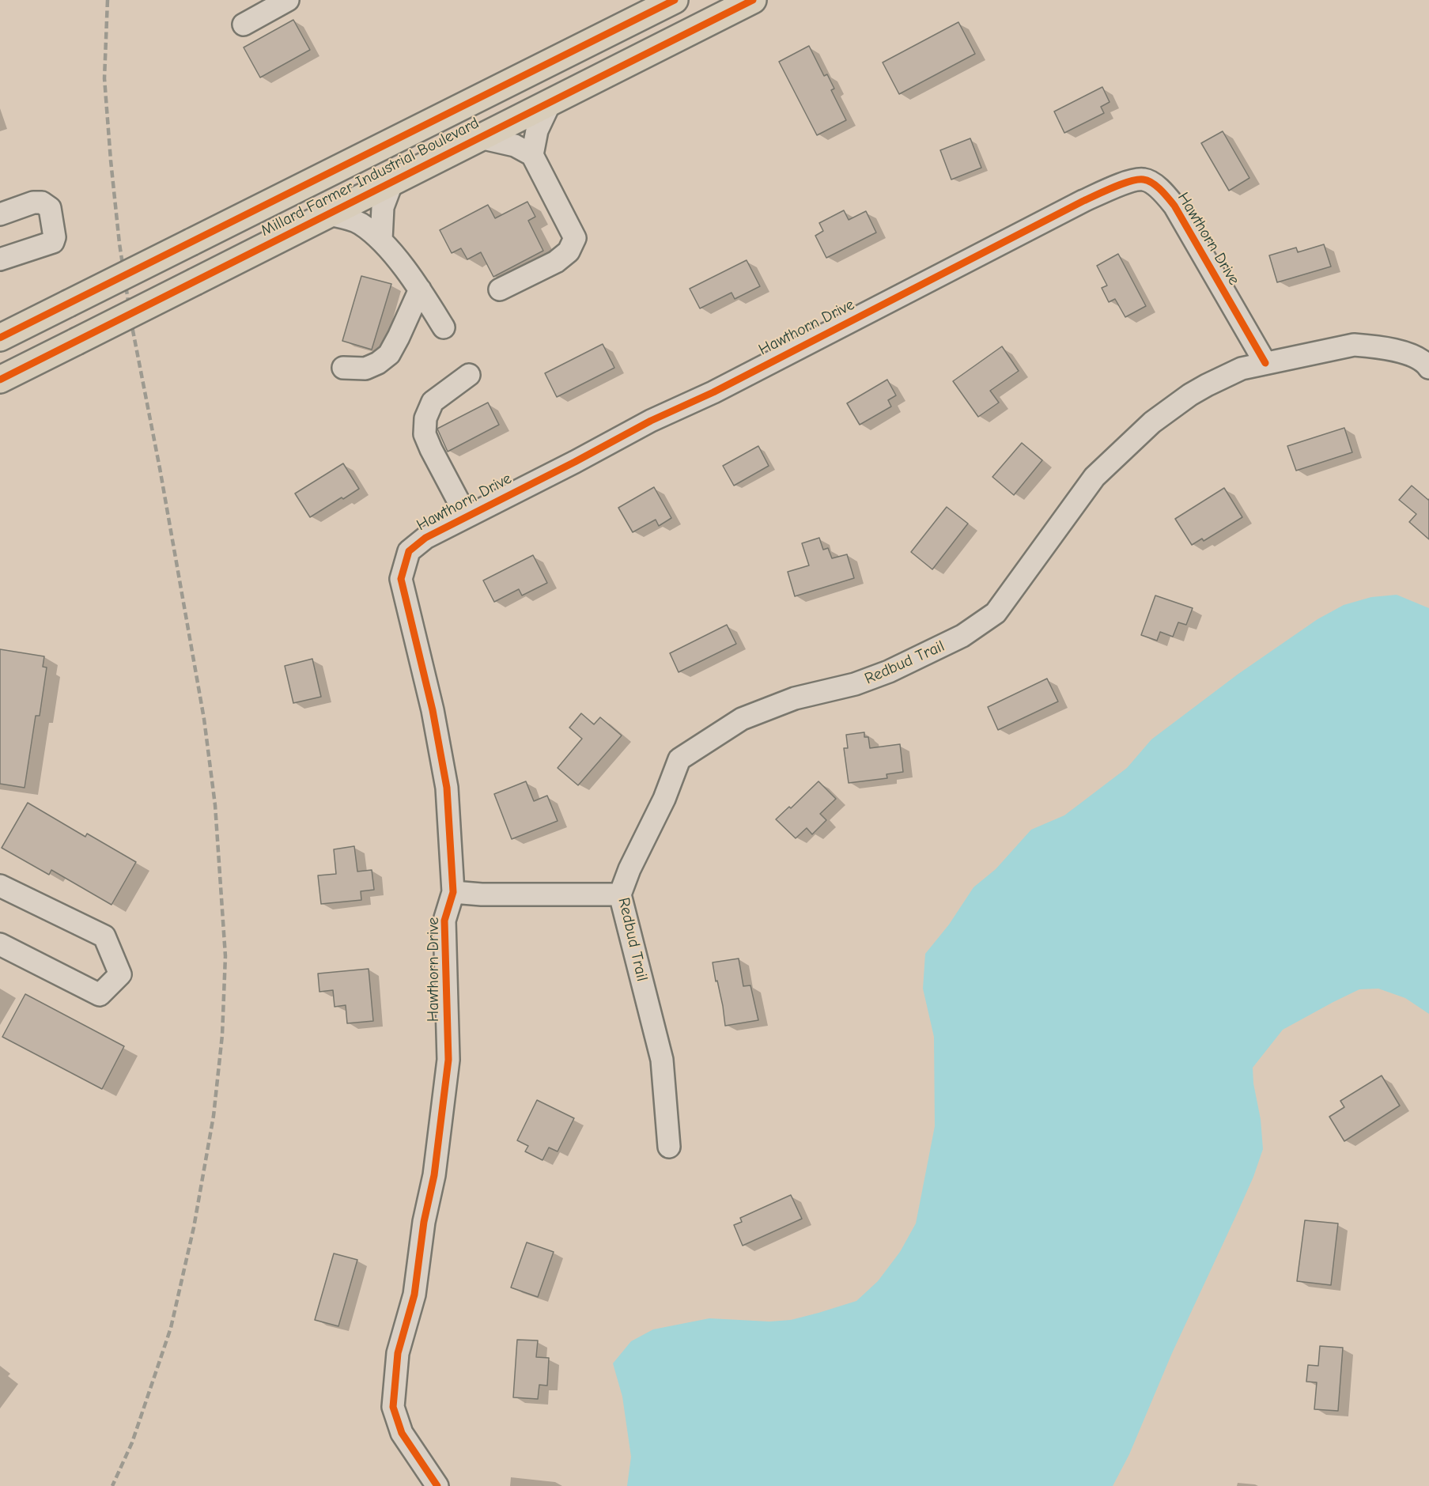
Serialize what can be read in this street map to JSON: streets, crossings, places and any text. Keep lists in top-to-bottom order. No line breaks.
{"streets":{"main road":["Millard Farmer Industrial Boulevard"],"street":["Hawthorn Drive","Redbud Trail"]},"crossings":[["Hawthorn Drive","Redbud Trail"]]}
